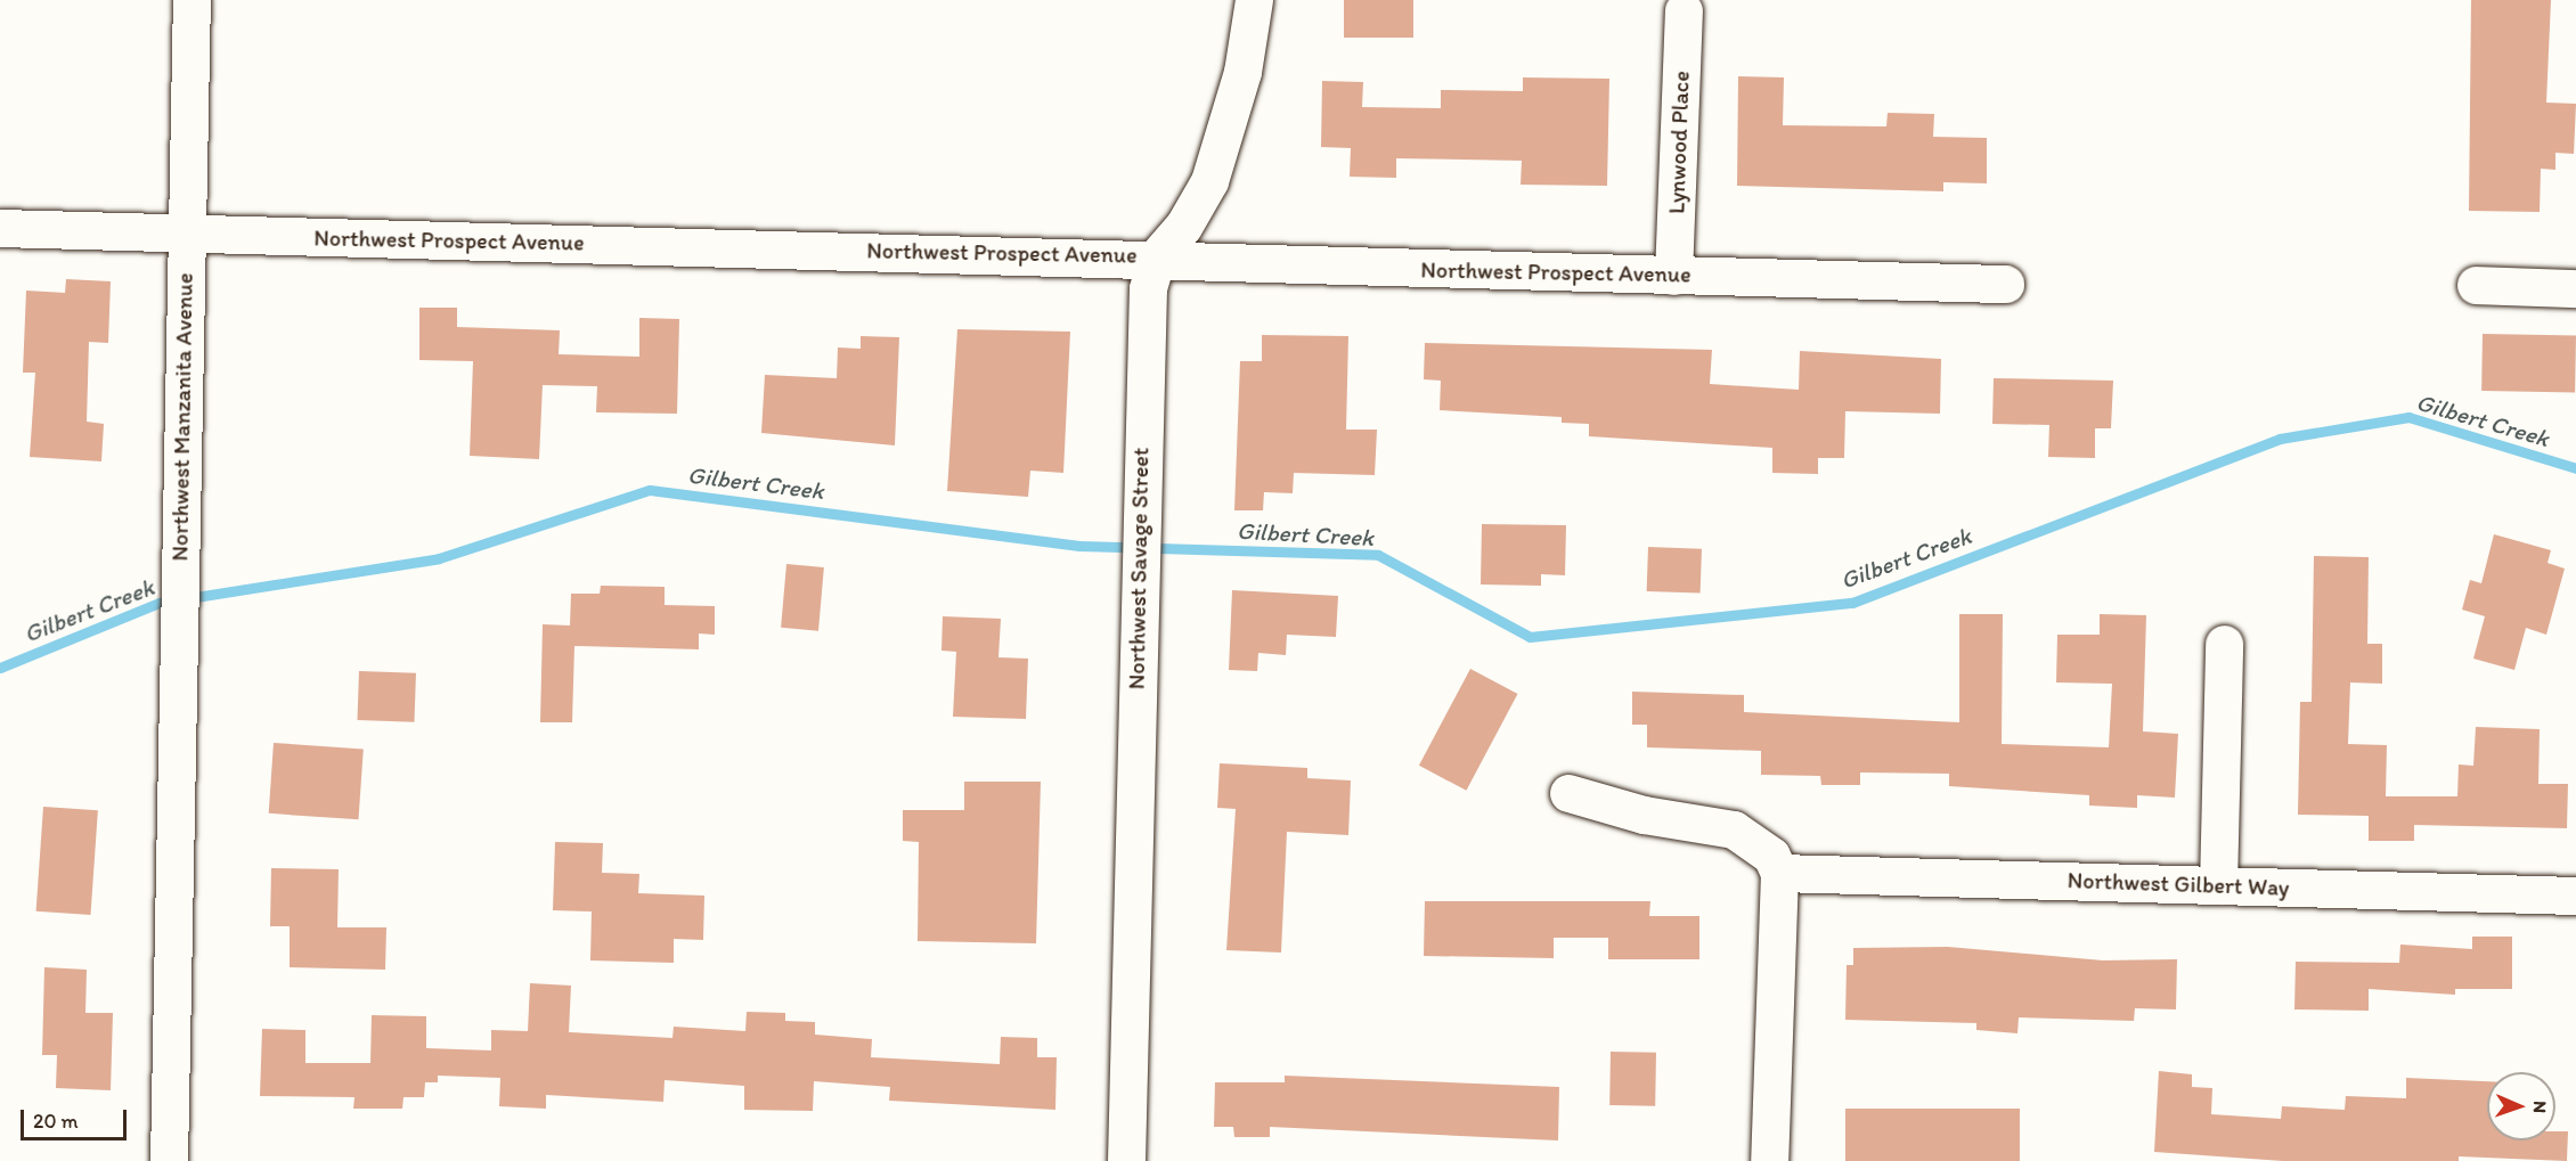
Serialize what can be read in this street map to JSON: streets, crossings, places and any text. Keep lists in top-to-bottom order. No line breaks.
{"streets":{"street":["Lynwood Place","Northwest Prospect Avenue","Northwest Manzanita Avenue","Northwest Savage Street","Northwest Gilbert Way"]},"crossings":[["Lynwood Place","Northwest Prospect Avenue"],["Northwest Prospect Avenue","Northwest Manzanita Avenue"],["Northwest Prospect Avenue","Northwest Savage Street"]],"water":["Gilbert Creek"],"scale_bar":"20 m","north":"right"}
